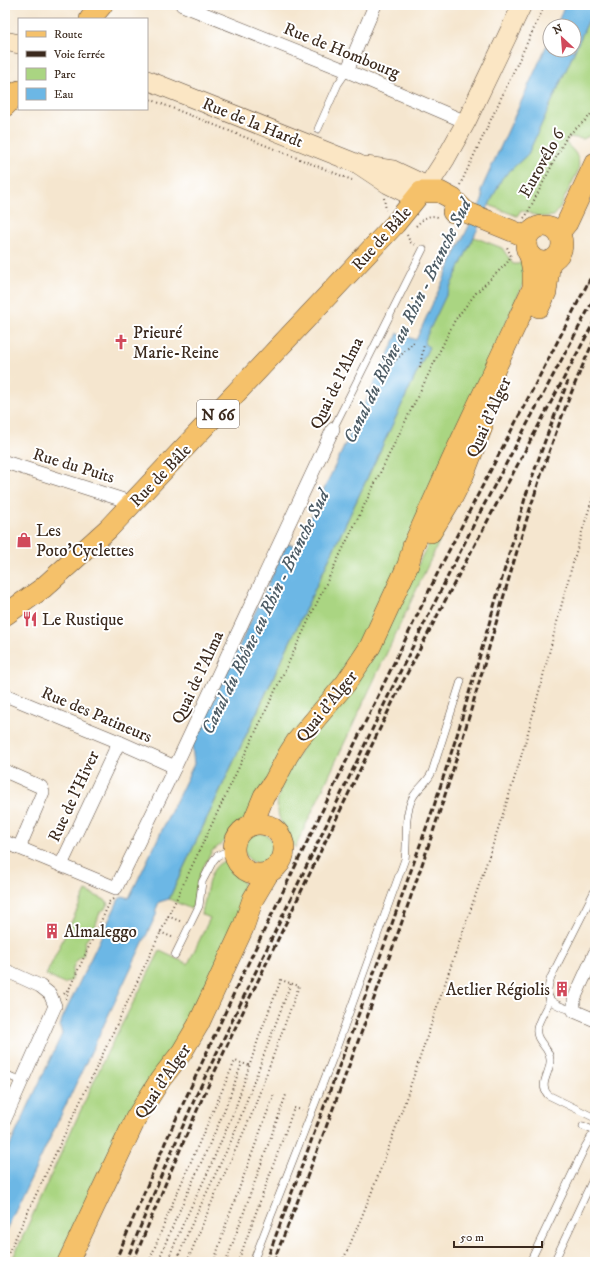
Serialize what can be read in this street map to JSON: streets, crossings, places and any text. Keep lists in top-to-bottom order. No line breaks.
{"streets":{"main road":["Rue de la Hardt","Rue de Bâle","N 66","Quai d'Alger"],"street":["Rue de Hombourg","Quai de l'Alma","Rue du Puits","Rue des Patineurs","Rue de l'Hiver"],"path":["Eurovélo 6"]},"crossings":[["Rue de Hombourg","Rue de Bâle"],["Rue de la Hardt","Eurovélo 6"],["Rue de la Hardt","Rue de Bâle"],["Rue de la Hardt","Quai d'Alger"],["Eurovélo 6","Quai d'Alger"],["Rue de Bâle","Rue du Puits"],["Quai de l'Alma","Rue des Patineurs"],["Rue des Patineurs","Rue de l'Hiver"]],"water":["Canal du Rhône au Rhin - Branche Sud"],"places":{"church":["Prieuré Marie-Reine"],"shop":["Les Poto'Cyclettes"],"restaurant":["Le Rustique"],"building":["Almaleggo","Aetlier Régiolis"]},"legend":["Route","Voie ferrée","Parc","Eau"],"scale_bar":"50 m","north":"top left"}
